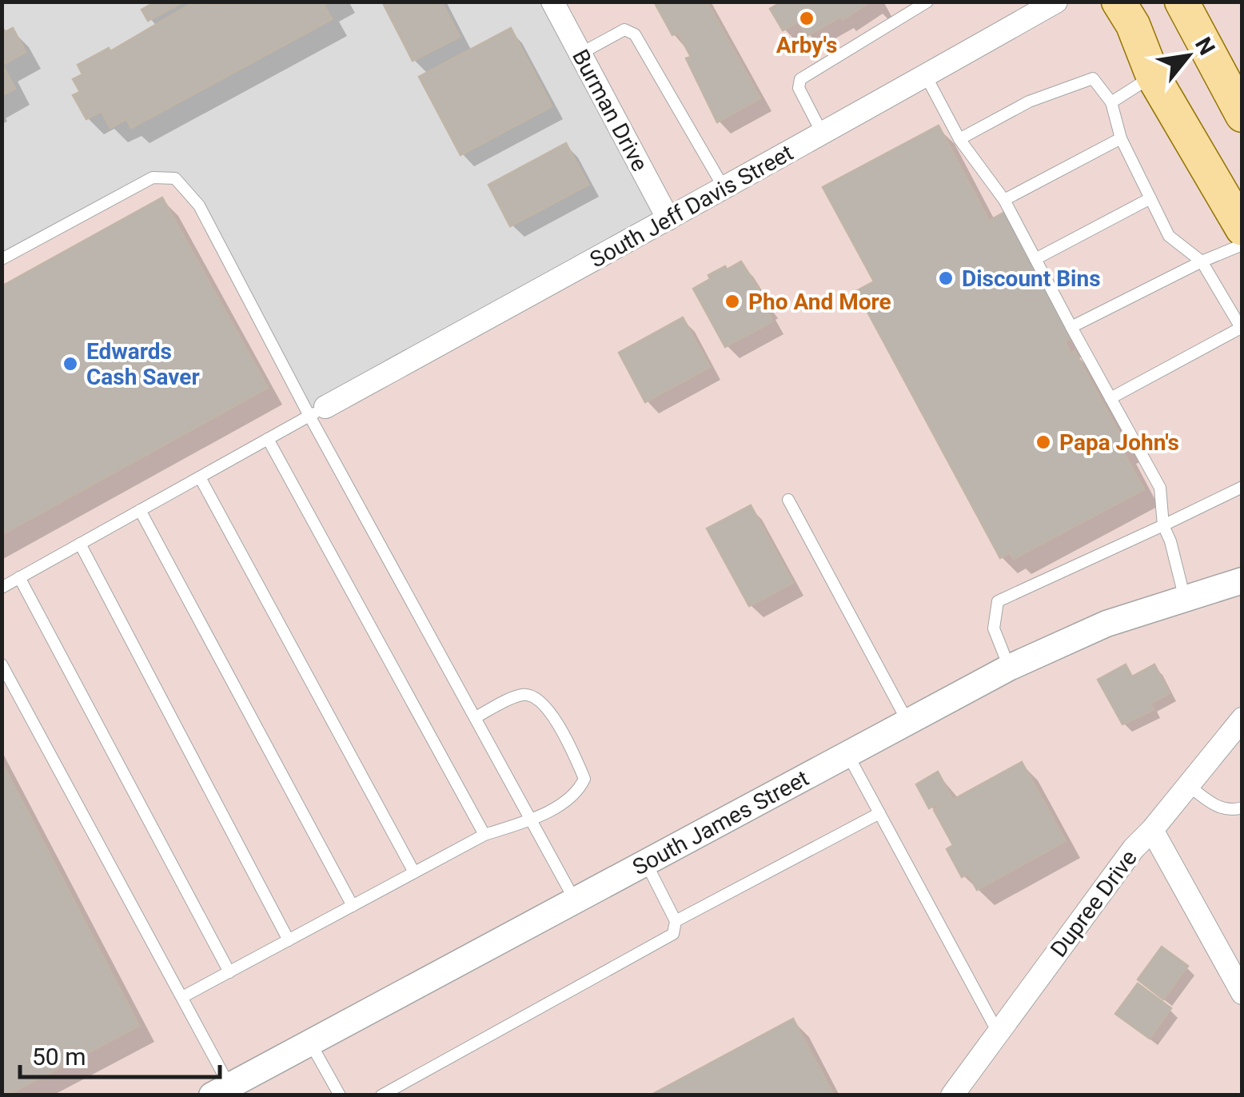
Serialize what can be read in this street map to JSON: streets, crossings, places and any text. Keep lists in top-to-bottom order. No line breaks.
{"streets":{"street":["Burman Drive","South Jeff Davis Street","South James Street","Dupree Drive"]},"crossings":[["Burman Drive","South Jeff Davis Street"]],"places":["Arby's","Discount Bins","Pho And More","Edwards Cash Saver","Papa John's"],"scale_bar":"50 m","north":"top right"}
